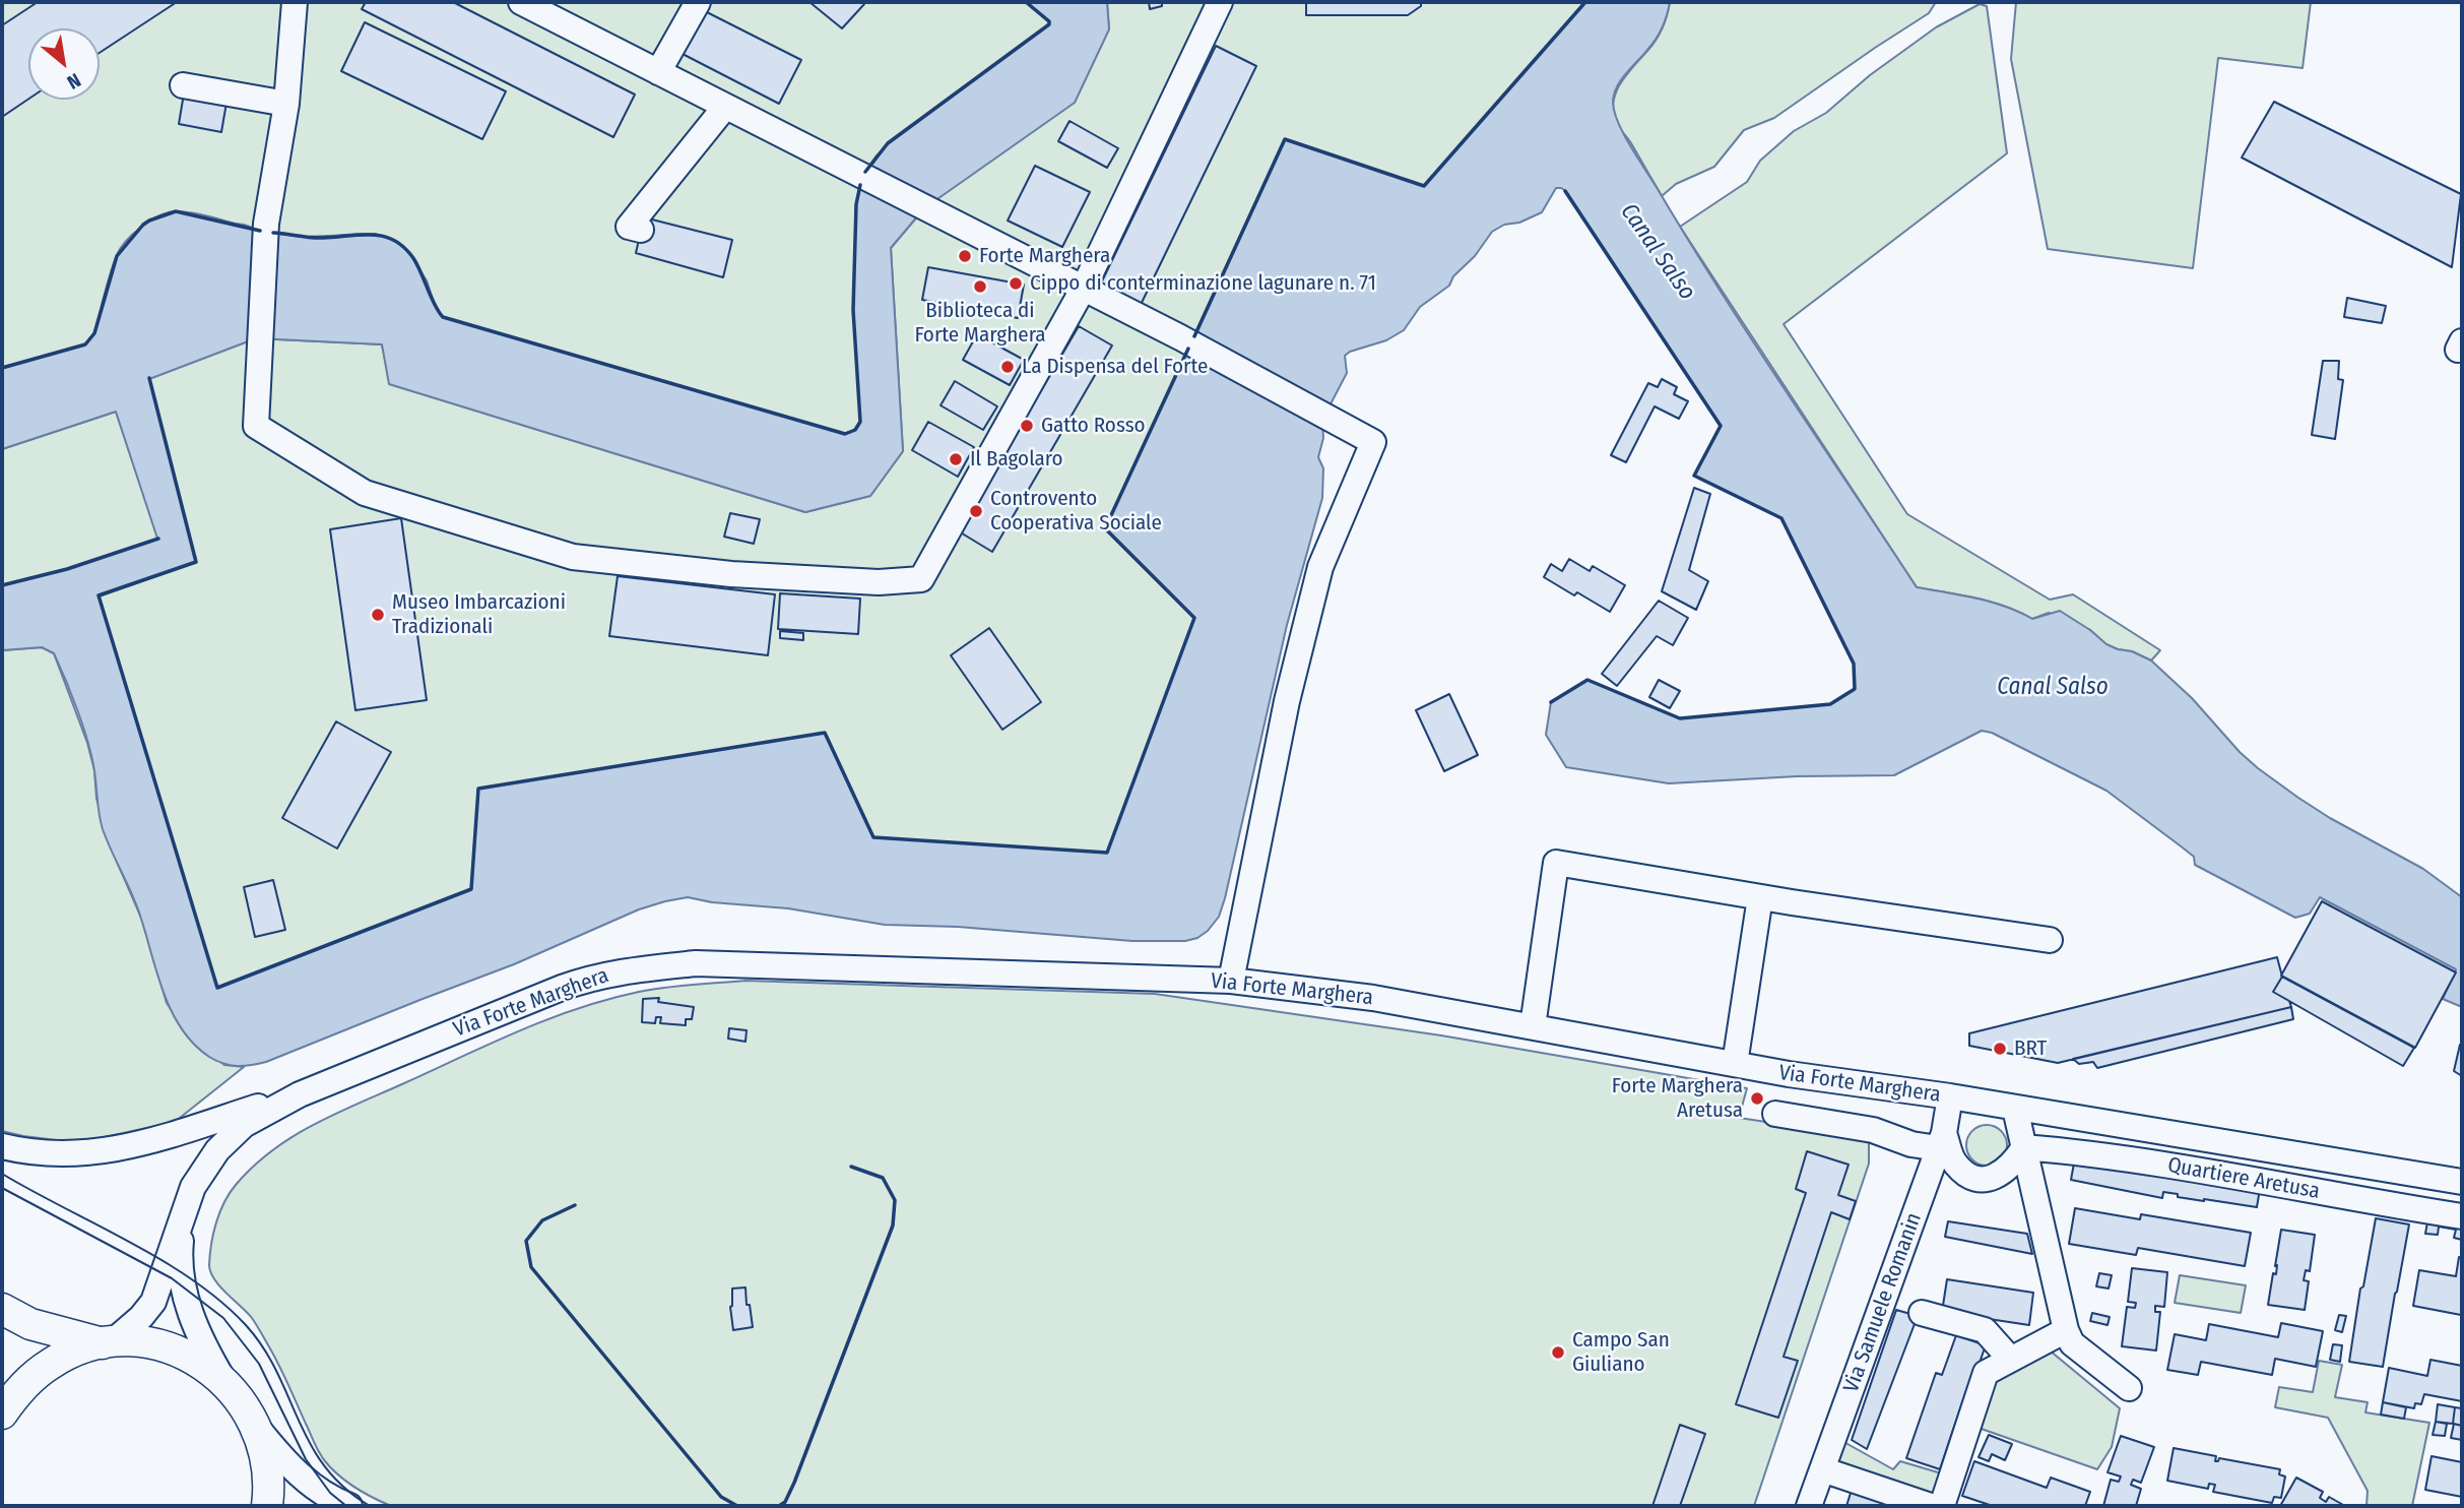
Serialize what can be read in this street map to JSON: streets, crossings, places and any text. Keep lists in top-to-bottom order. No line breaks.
{"streets":{"street":["Via Forte Marghera","Quartiere Aretusa","Via Samuele Romanin"]},"crossings":[["Via Forte Marghera","Quartiere Aretusa"],["Via Forte Marghera","Via Samuele Romanin"],["Quartiere Aretusa","Via Samuele Romanin"]],"water":["Canal Salso"],"places":["Forte Marghera","Cippo di conterminazione lagunare n. 71","Biblioteca di Forte Marghera","La Dispensa del Forte","Gatto Rosso","Il Bagolaro","Controvento Cooperativa Sociale","Museo Imbarcazioni Tradizionali","BRT","Forte Marghera Aretusa","Campo San Giuliano"],"north":"bottom right"}
